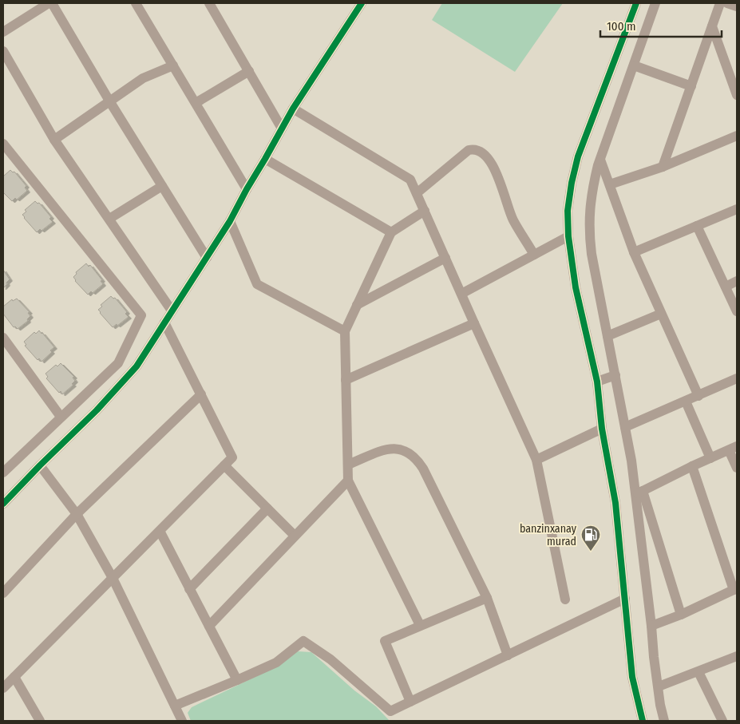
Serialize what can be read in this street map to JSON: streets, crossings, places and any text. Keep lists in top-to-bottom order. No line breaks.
{"places":{"fuel station":["banzinxanay murad"]},"scale_bar":"100 m"}
